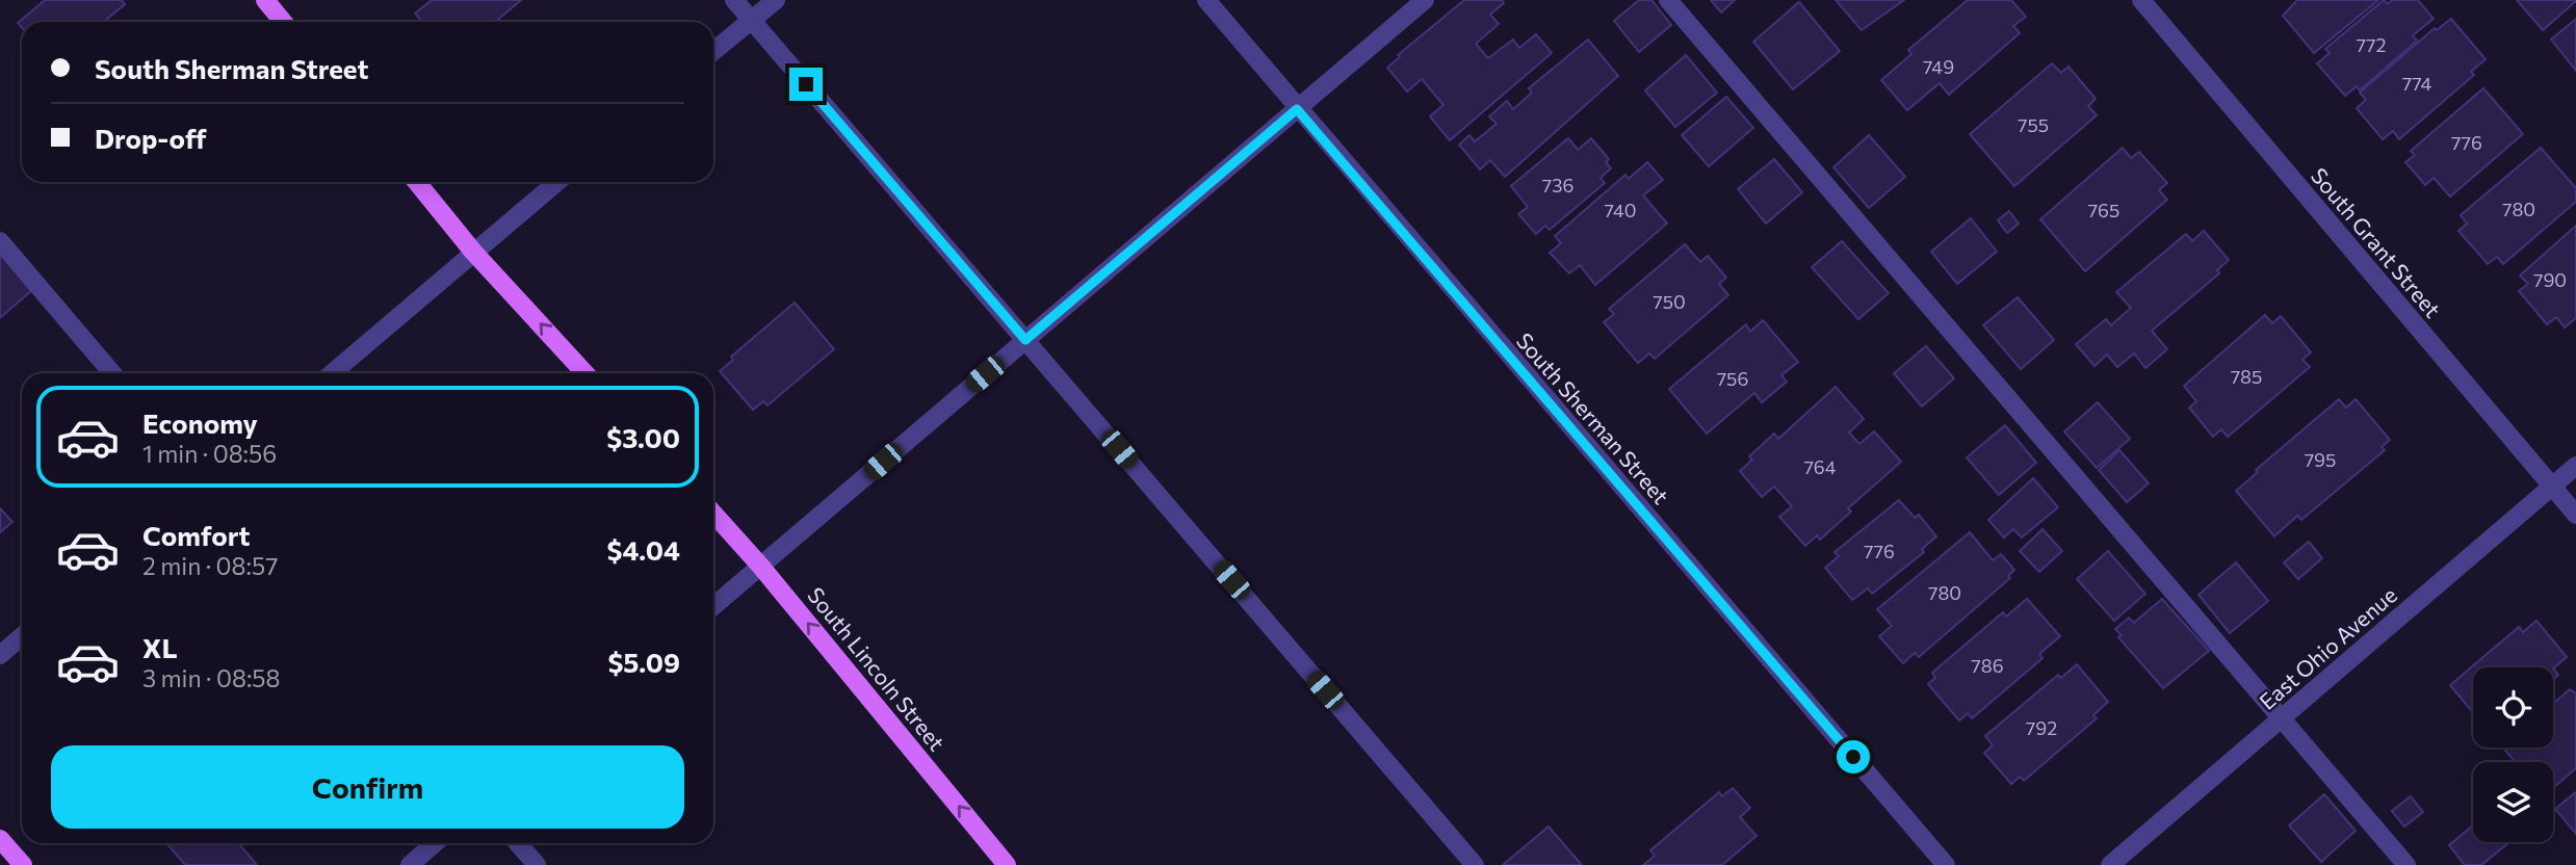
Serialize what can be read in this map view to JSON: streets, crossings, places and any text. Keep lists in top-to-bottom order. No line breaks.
{"streets":{"main road":["South Lincoln Street"],"street":["South Grant Street","South Sherman Street","East Ohio Avenue"]},"crossings":[["South Grant Street","East Ohio Avenue"]],"one_way":["South Lincoln Street"],"house_numbers":["772","749","774","755","776","736","780","740","765","790","750","785","756","795","764","776","780","786","792"],"page":{"banner":["South Sherman Street","Drop-off"],"list":[{"name":"Economy","note":"1 min · 08:56","value":"$3.00"},{"name":"Comfort","note":"2 min · 08:57","value":"$4.04"},{"name":"XL","note":"3 min · 08:58","value":"$5.09"}],"buttons":"Confirm"}}
